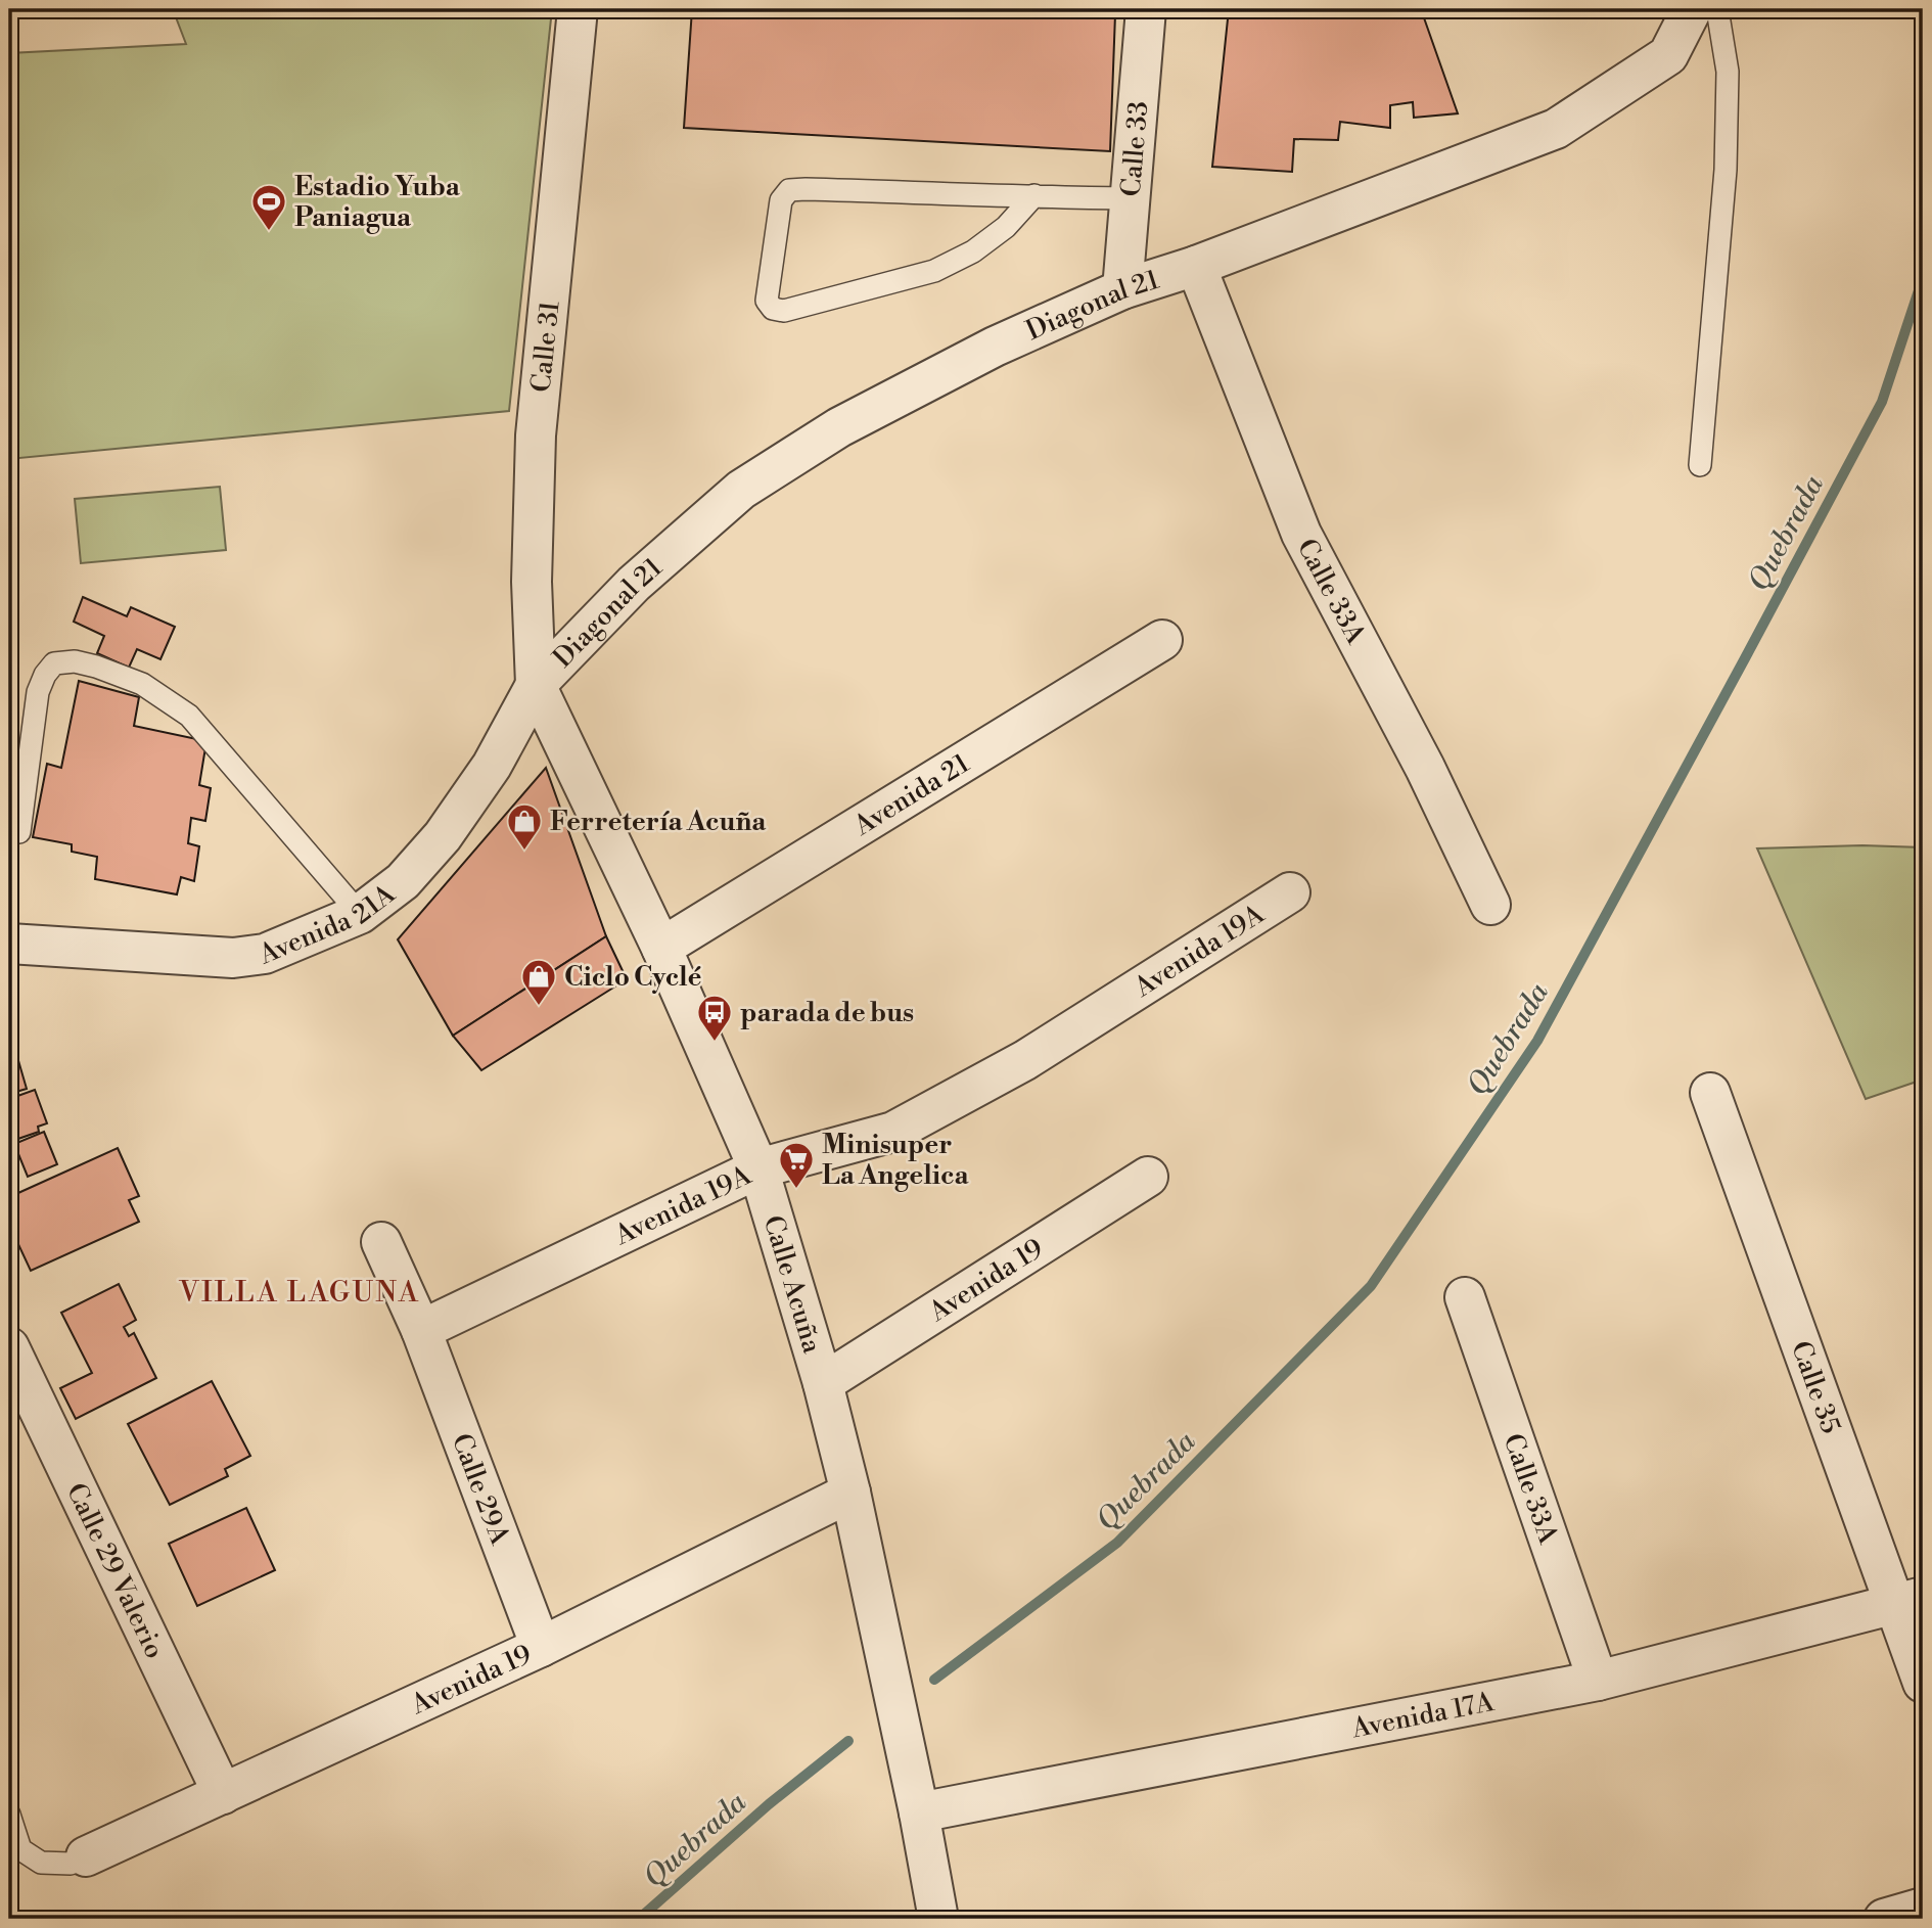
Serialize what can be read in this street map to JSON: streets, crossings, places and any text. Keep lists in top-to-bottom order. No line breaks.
{"streets":{"street":["Calle 33","Diagonal 21","Calle 31","Calle 33A","Avenida 21","Avenida 21A","Avenida 19A","Avenida 19","Calle Acuña","Calle 35","Calle 29A","Calle 29 Valerio","Avenida 17A"]},"crossings":[["Calle 33","Diagonal 21"],["Diagonal 21","Calle 31"],["Diagonal 21","Calle 33A"],["Diagonal 21","Avenida 21A"],["Diagonal 21","Calle Acuña"],["Calle 31","Avenida 21A"],["Calle 31","Calle Acuña"],["Calle 33A","Avenida 17A"],["Avenida 21","Calle Acuña"],["Avenida 21A","Calle Acuña"],["Avenida 19A","Calle Acuña"],["Avenida 19A","Calle 29A"],["Avenida 19","Calle Acuña"],["Avenida 19","Calle 29A"],["Avenida 19","Calle 29 Valerio"],["Calle Acuña","Avenida 17A"],["Calle 35","Avenida 17A"]],"districts":["VILLA LAGUNA"],"water":["Quebrada"],"places":{"sports":["Estadio Yuba Paniagua"],"shop":["Ferretería Acuña","Ciclo Cyclé"],"bus stop":["parada de bus"],"supermarket":["Minisuper La Angelica"]}}
